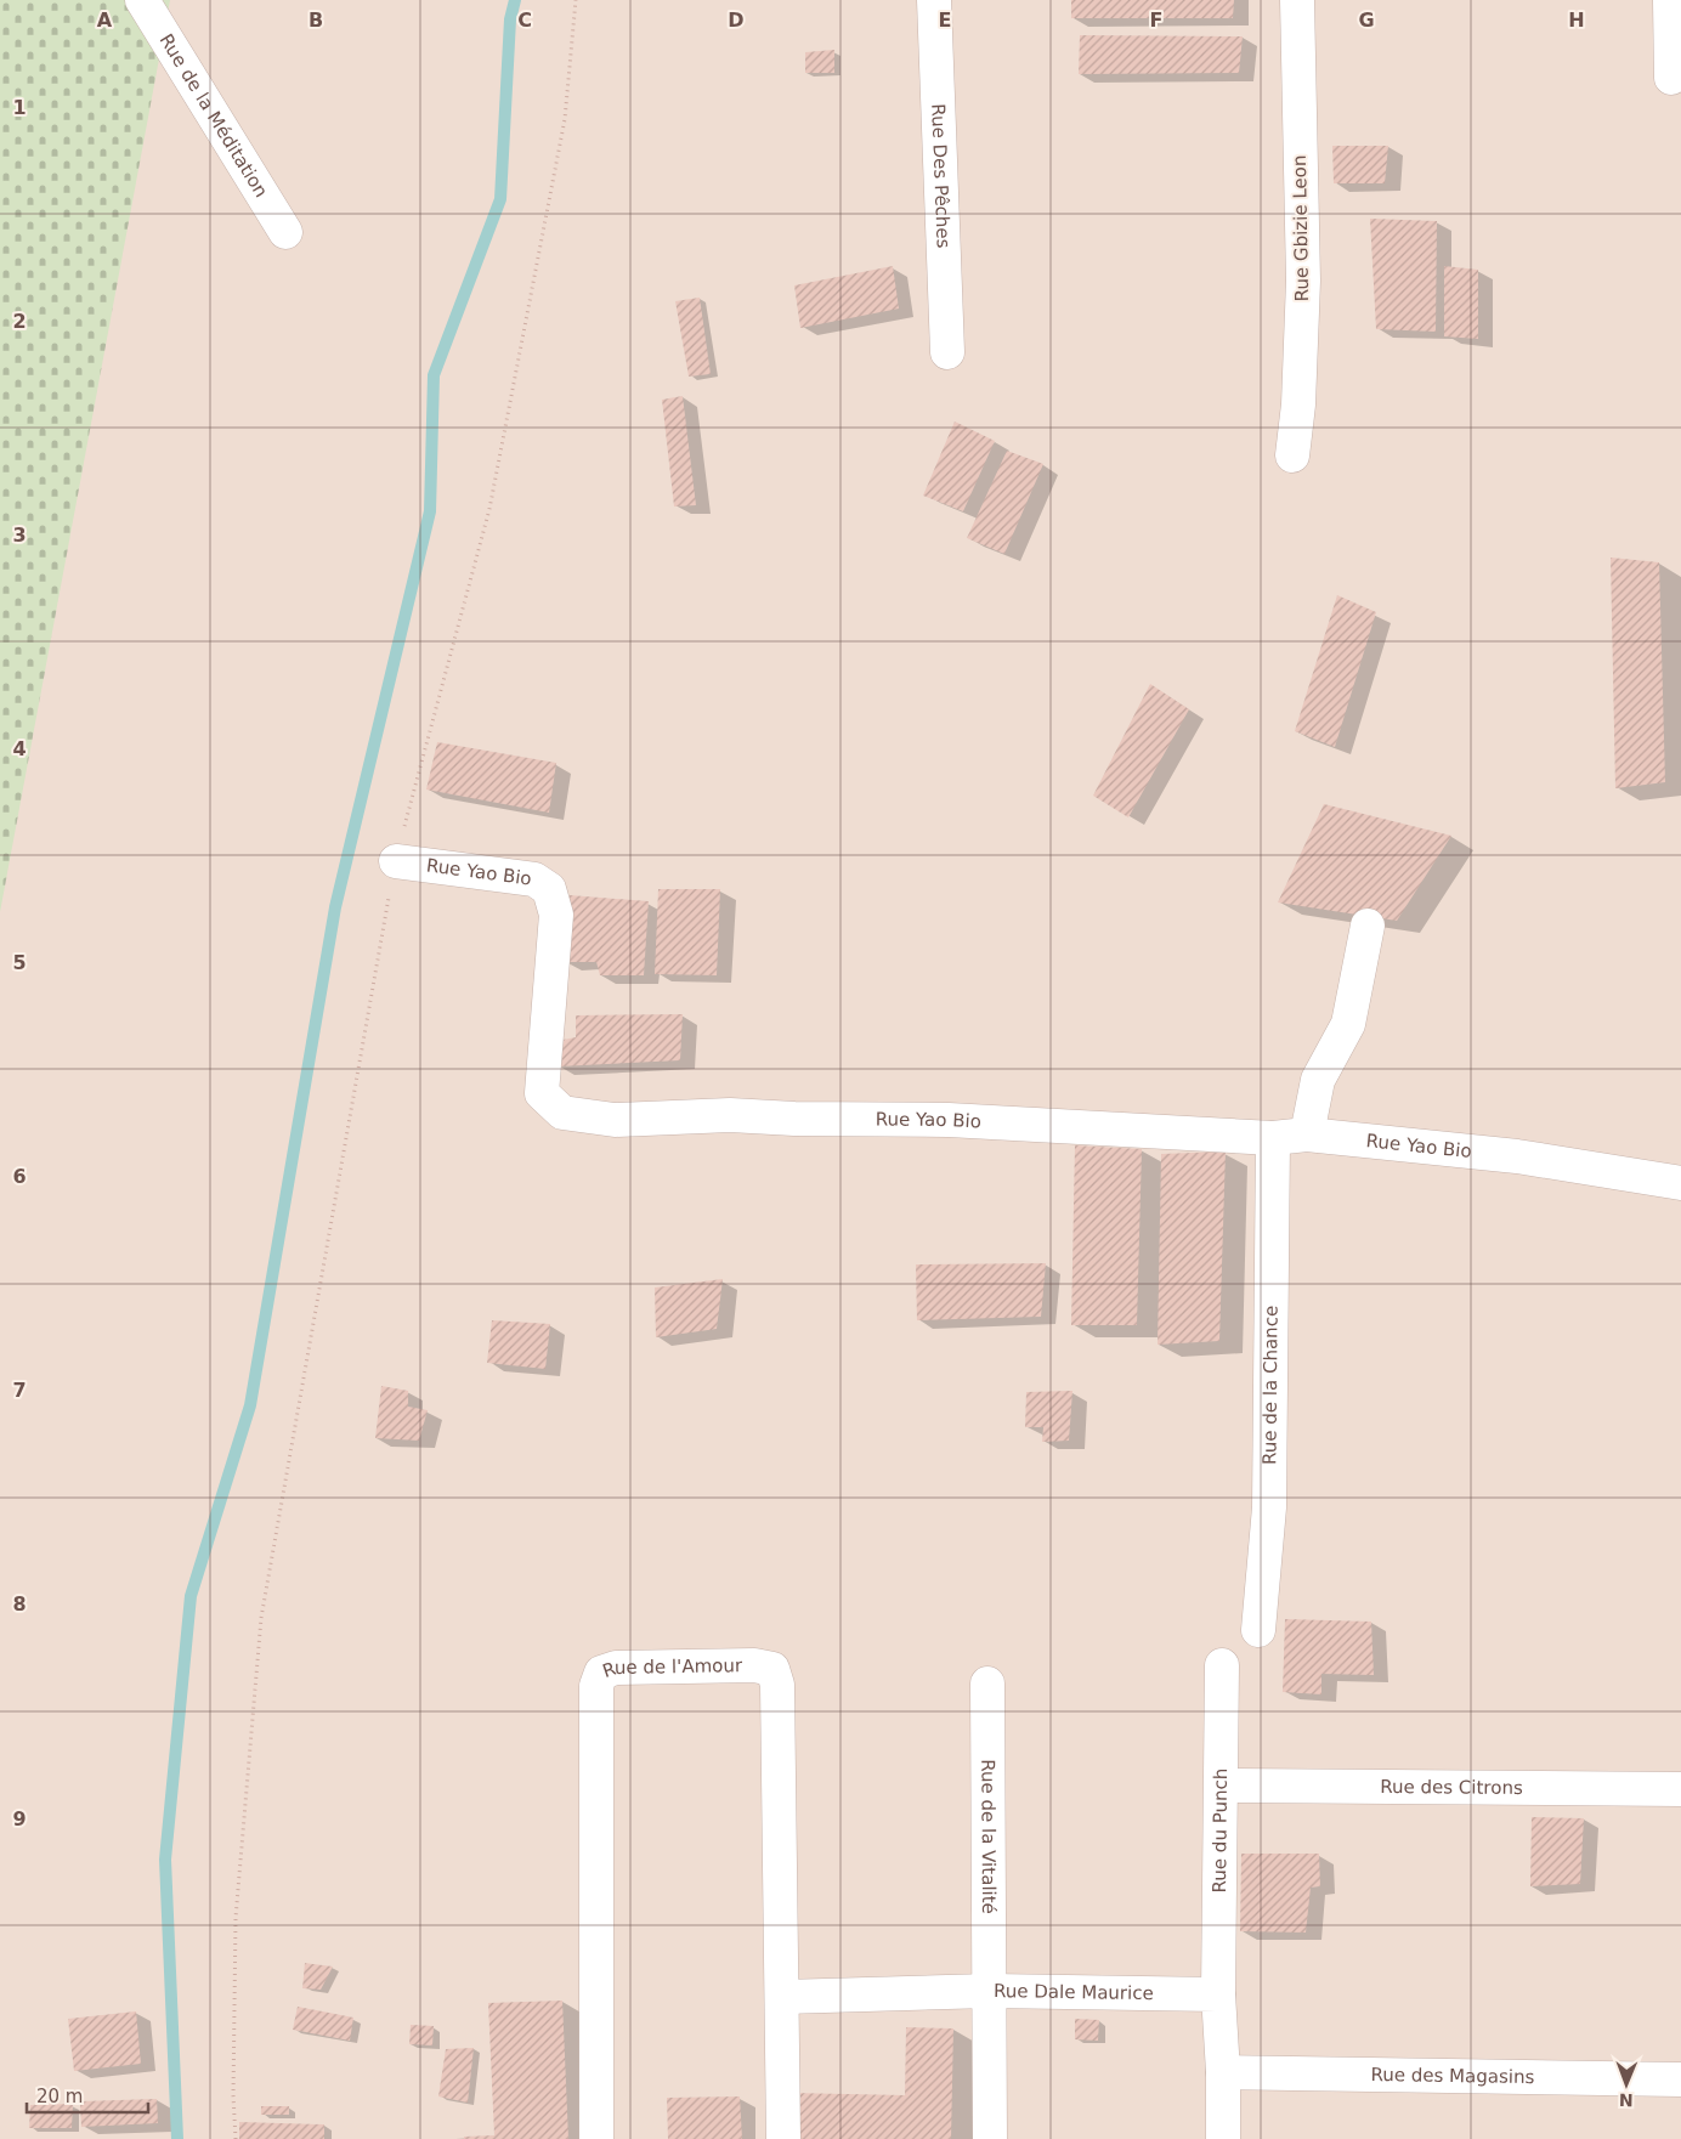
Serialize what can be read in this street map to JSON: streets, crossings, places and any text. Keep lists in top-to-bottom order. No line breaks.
{"streets":{"street":["Rue de la Méditation","Rue Des Pêches","Rue Gbizie Leon","Rue Yao Bio","Rue de la Chance","Rue de l'Amour","Rue des Citrons","Rue du Punch","Rue de la Vitalité","Rue Dale Maurice","Rue des Magasins"]},"crossings":[["Rue Yao Bio","Rue de la Chance"],["Rue de l'Amour","Rue Dale Maurice"],["Rue des Citrons","Rue du Punch"],["Rue du Punch","Rue Dale Maurice"],["Rue de la Vitalité","Rue Dale Maurice"]],"scale_bar":"20 m","north":"bottom","grid":{"columns":["A","B","C","D","E","F","G","H"],"rows":["1","2","3","4","5","6","7","8","9"]}}
